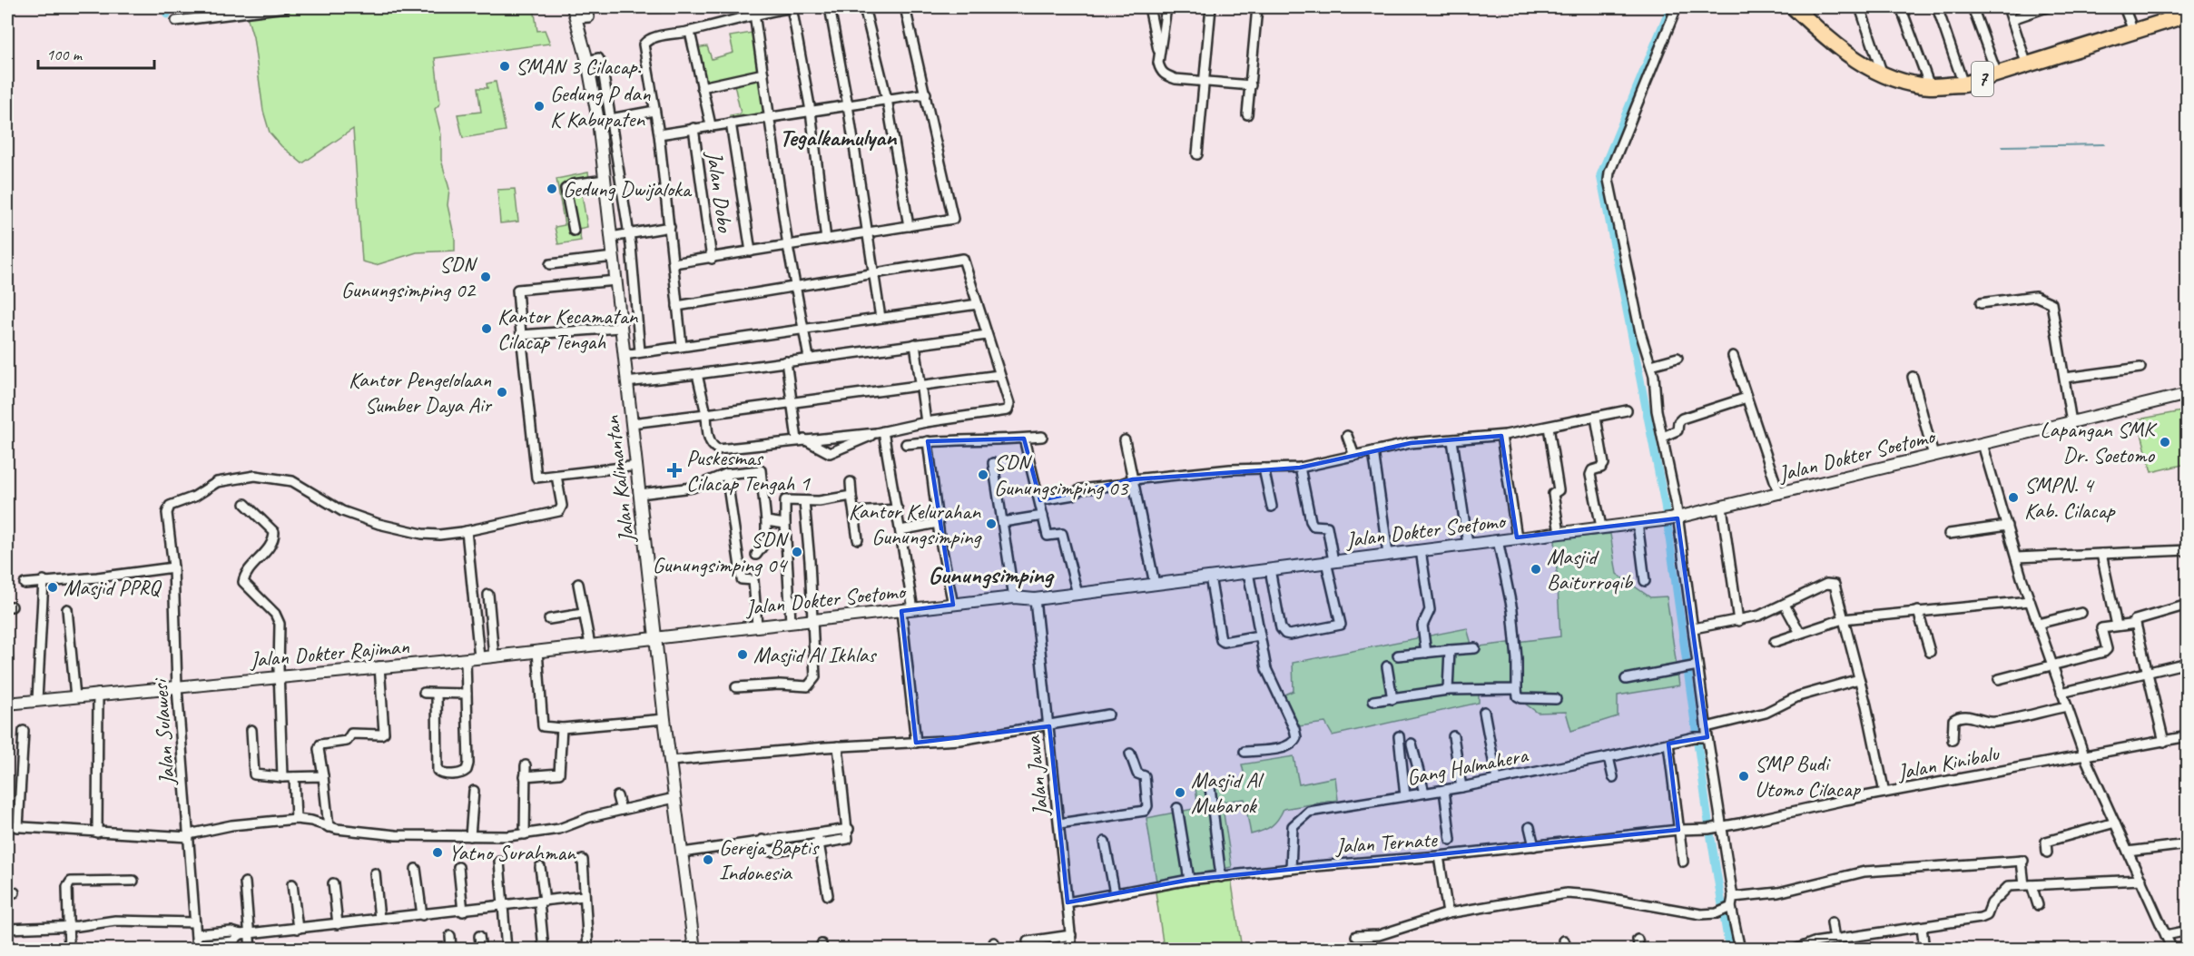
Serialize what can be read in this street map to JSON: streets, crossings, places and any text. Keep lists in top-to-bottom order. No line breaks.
{"streets":{"highway":["7"],"street":["Jalan Dobo","Jalan Dokter Soetomo","Jalan Kalimantan","Jalan Dokter Rajiman","Jalan Sulawesi","Jalan Kinibalu","Gang Halmahera","Jalan Jawa","Jalan Ternate"]},"crossings":[["Jalan Dokter Soetomo","Jalan Kalimantan"],["Jalan Dokter Soetomo","Jalan Dokter Rajiman"],["Jalan Dokter Soetomo","Jalan Jawa"],["Jalan Kalimantan","Jalan Dokter Rajiman"],["Jalan Dokter Rajiman","Jalan Sulawesi"],["Jalan Kinibalu","Jalan Ternate"],["Gang Halmahera","Jalan Ternate"],["Jalan Jawa","Jalan Ternate"]],"districts":["Tegalkamulyan","Gunungsimping"],"places":{"other":["SMAN 3 Cilacap.","Gedung P dan K Kabupaten","Gedung Dwijaloka","SDN Gunungsimping 02","Kantor Kecamatan Cilacap Tengah","Kantor Pengelolaan Sumber Daya Air","Lapangan SMK Dr. Soetomo","SDN Gunungsimping 03","SMPN. 4 Kab. Cilacap","Kantor Kelurahan Gunungsimping","SDN Gunungsimping 04","Masjid Baiturroqib","Masjid PPRQ","Masjid Al Ikhlas","SMP Budi Utomo Cilacap","Masjid Al Mubarok","Yatno Surahman","Gereja Baptis Indonesia"],"health":["Puskesmas Cilacap Tengah 1"]},"scale_bar":"100 m"}
